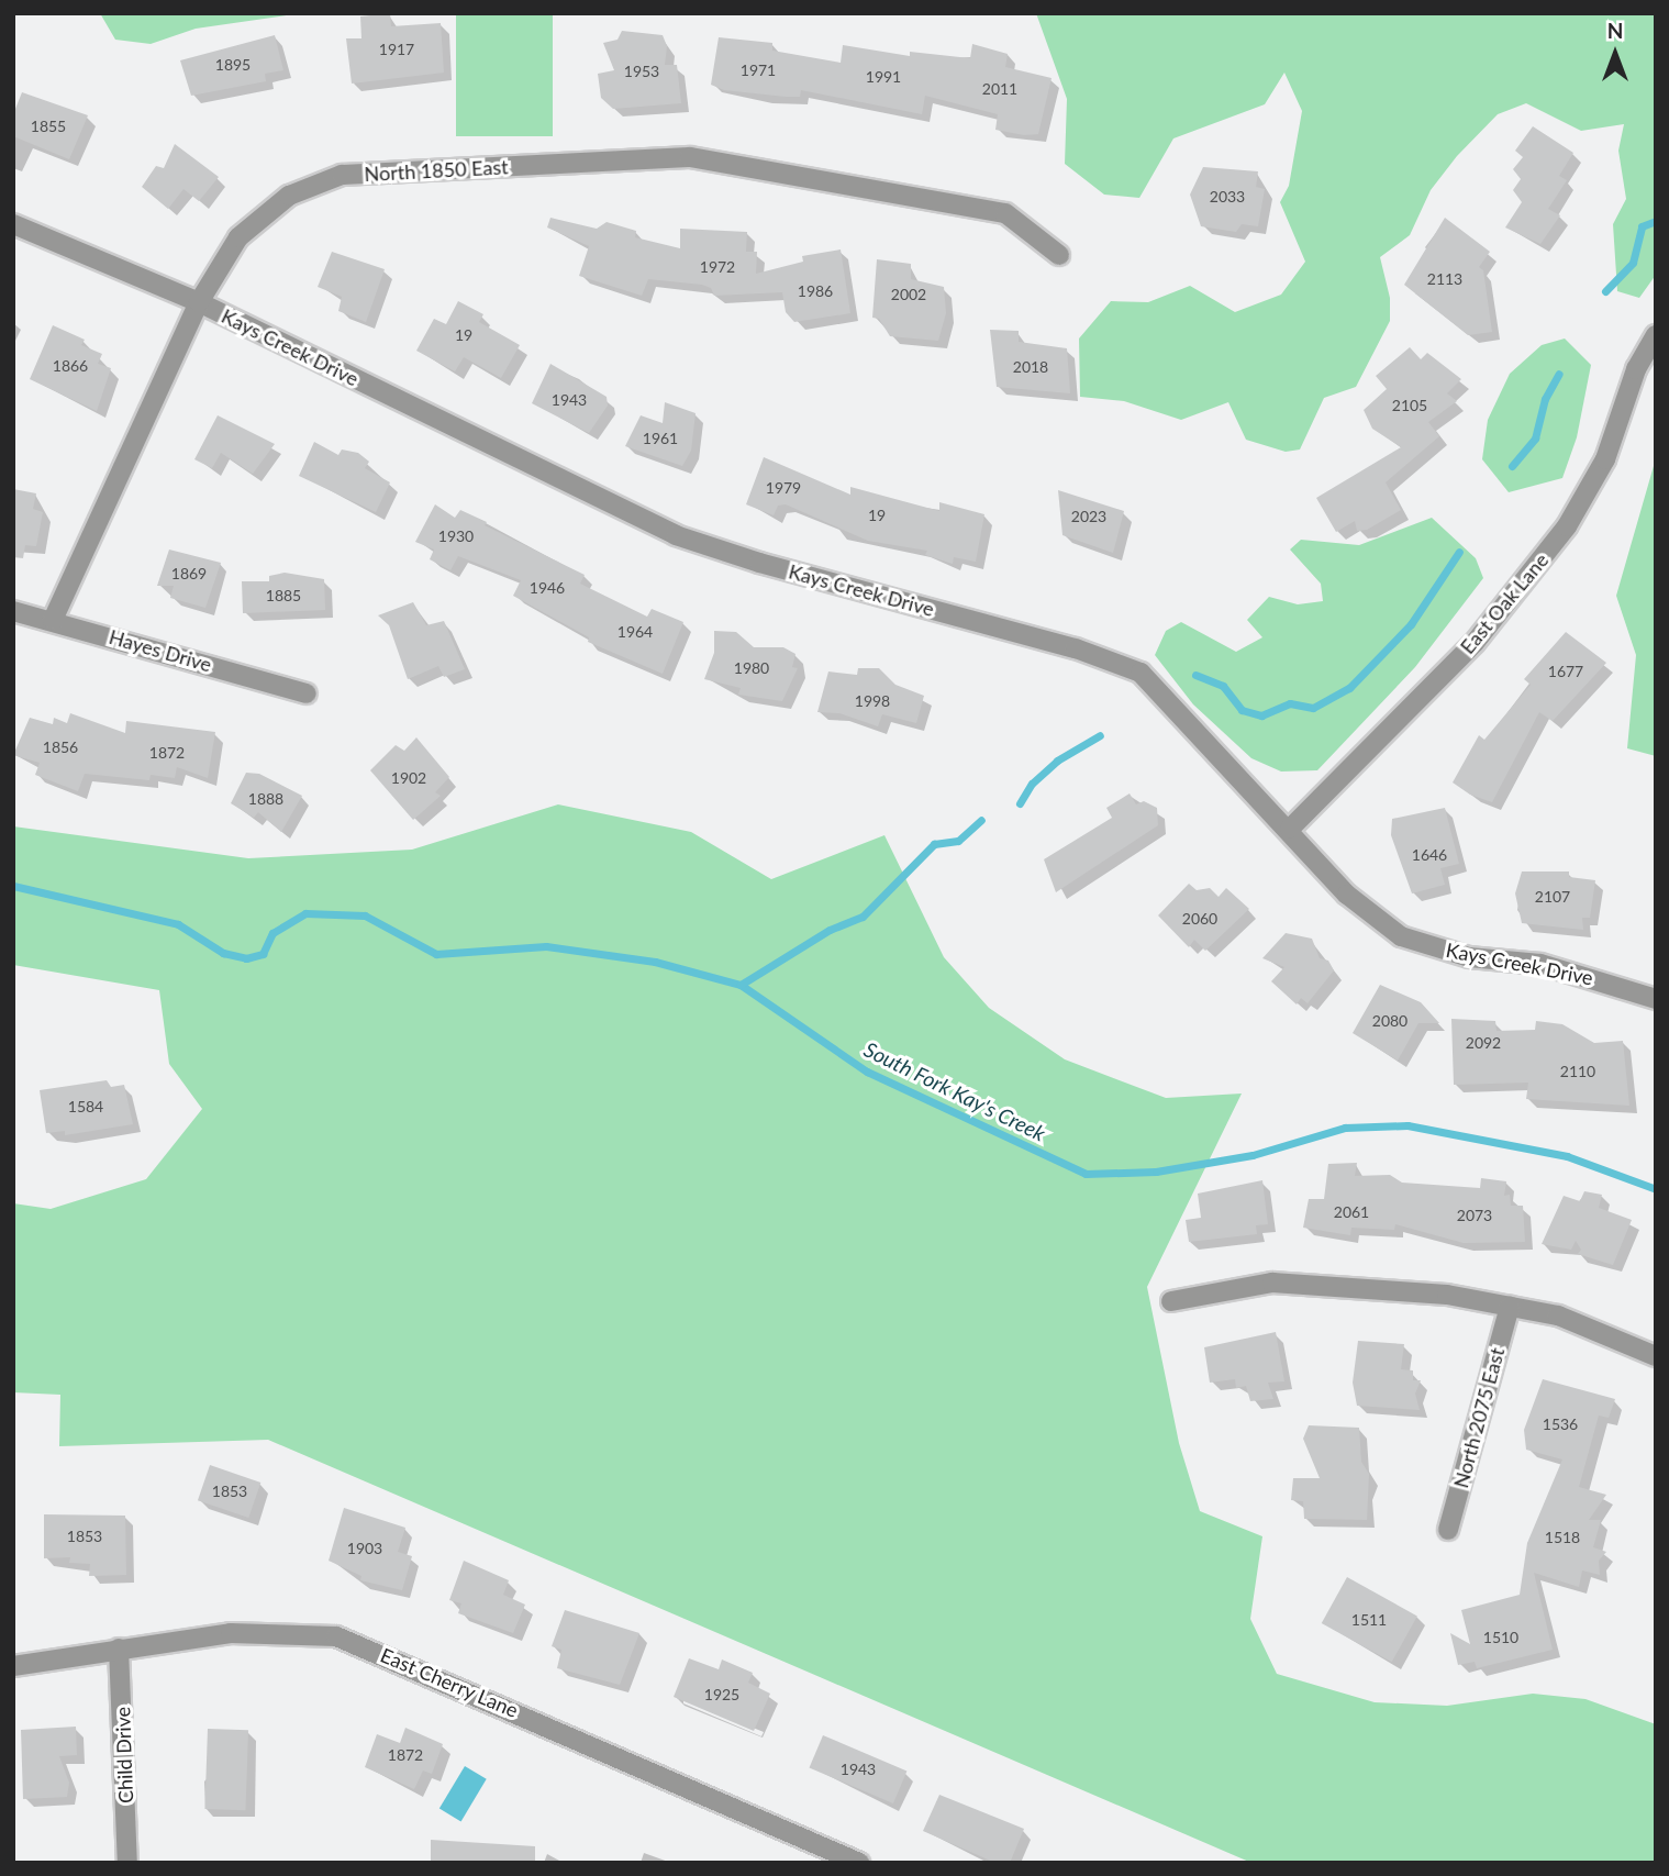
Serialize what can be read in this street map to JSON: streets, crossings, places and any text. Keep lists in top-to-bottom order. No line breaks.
{"streets":{"street":["North 1850 East","Kays Creek Drive","East Oak Lane","Hayes Drive","North 2075 East","East Cherry Lane","Child Drive"]},"crossings":[["North 1850 East","Kays Creek Drive"],["North 1850 East","Hayes Drive"],["Kays Creek Drive","East Oak Lane"],["East Cherry Lane","Child Drive"]],"water":["South Fork Kay's Creek"],"house_numbers":["1917","1895","1971","1953","1991","2011","1855","2033","1972","2113","1986","2002","19","1866","2018","1943","2105","1961","1979","19","2023","1930","1869","1946","1885","1964","1980","1677","1998","1856","1872","1902","1888","1646","2107","2060","2080","2092","2110","1584","2061","2073","1536","1853","1853","1518","1903","1511","1510","1925","1872","1943"],"north":"top"}
